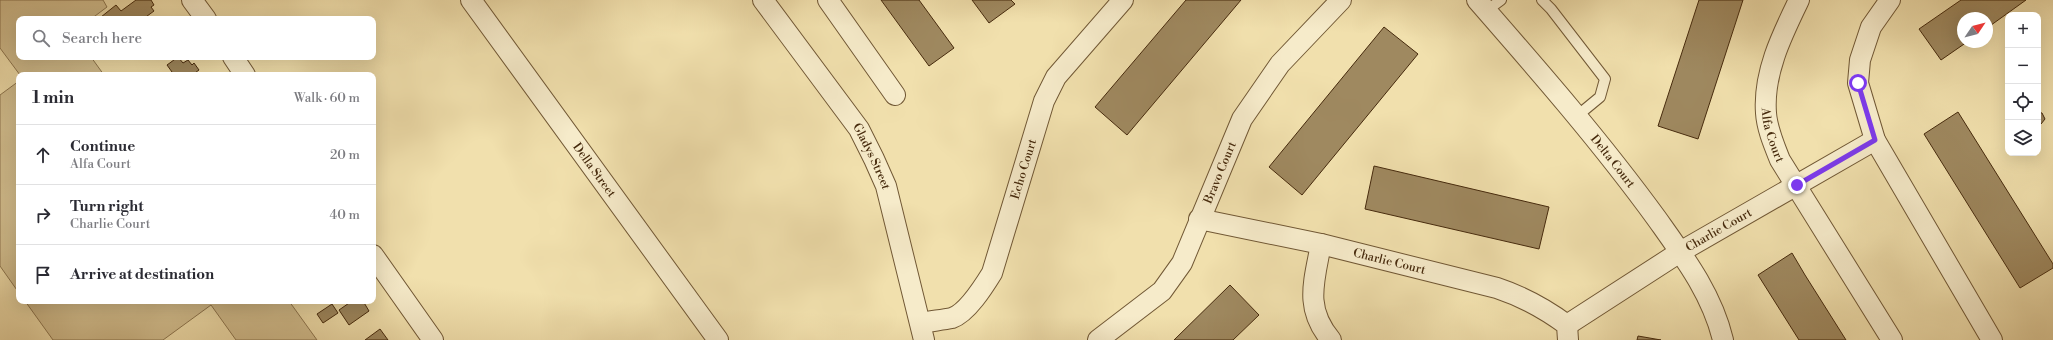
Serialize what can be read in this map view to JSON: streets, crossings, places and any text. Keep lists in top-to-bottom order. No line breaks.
{"streets":{"street":["Alfa Court","Gladys Street","Delta Court","Della Street","Echo Court","Bravo Court","Charlie Court"]},"crossings":[["Alfa Court","Charlie Court"],["Gladys Street","Echo Court"],["Delta Court","Charlie Court"],["Bravo Court","Charlie Court"]],"north":"top right","page":{"map_buttons":["+","−"],"search":"Search here","heading":["1 min","Walk · 60 m"],"list":[["Continue","Alfa Court","20 m"],["Turn right","Charlie Court","40 m"],"Arrive at destination"]}}
